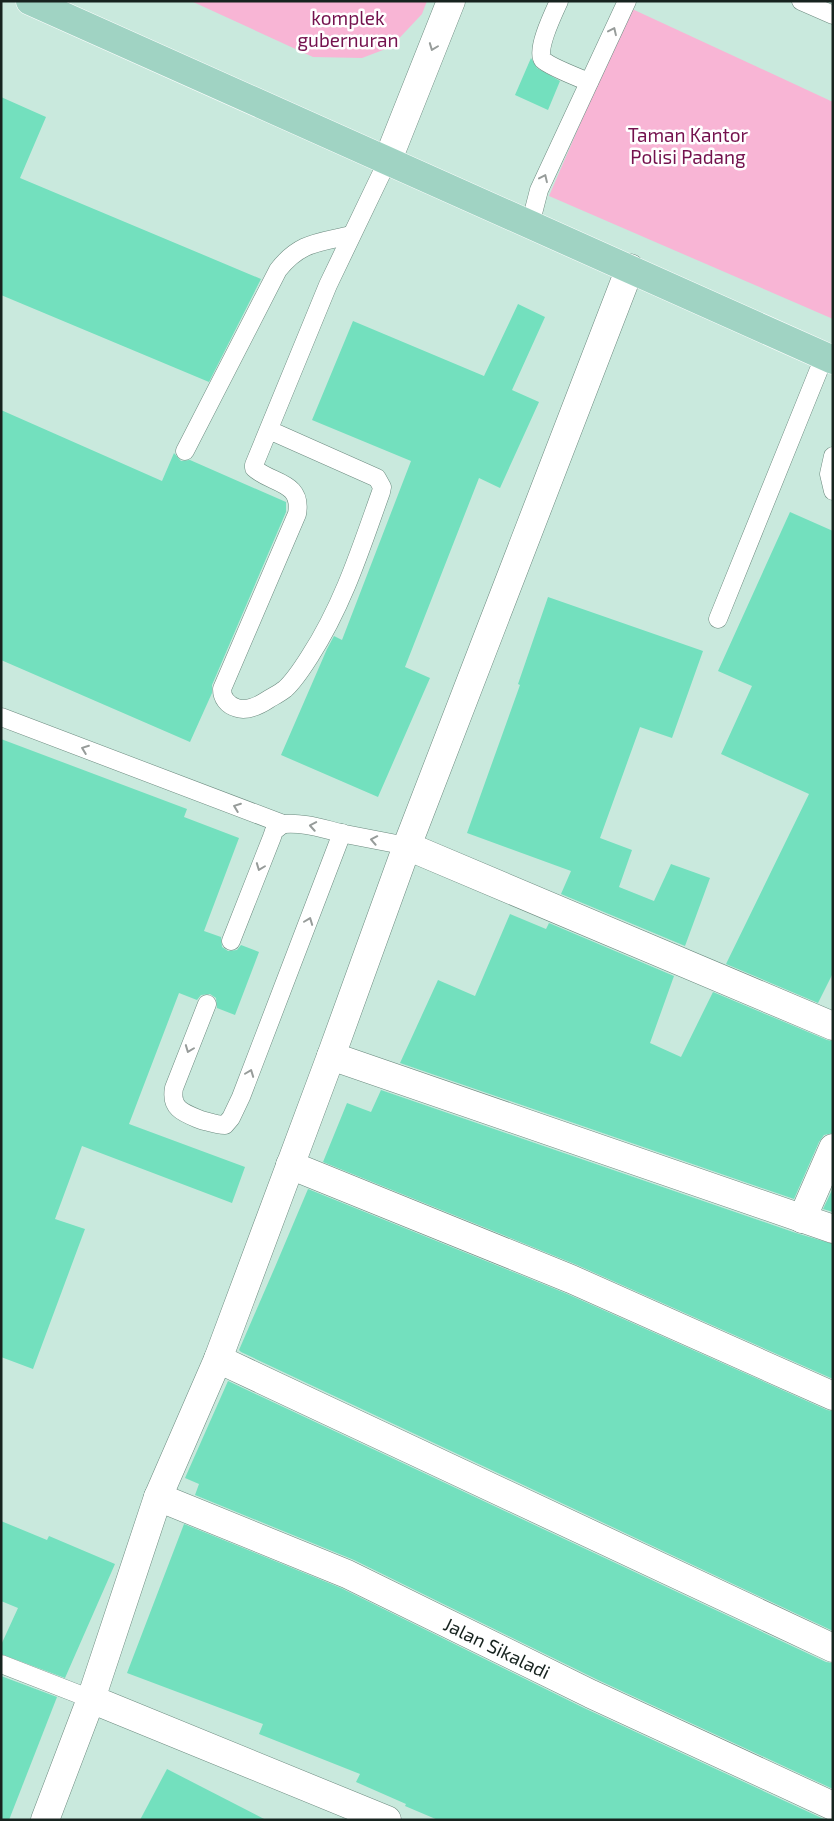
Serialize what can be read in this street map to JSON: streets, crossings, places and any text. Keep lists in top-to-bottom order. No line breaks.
{"streets":{"street":["Jalan Sikaladi"]},"parks":["komplek gubernuran","Taman Kantor Polisi Padang"]}
